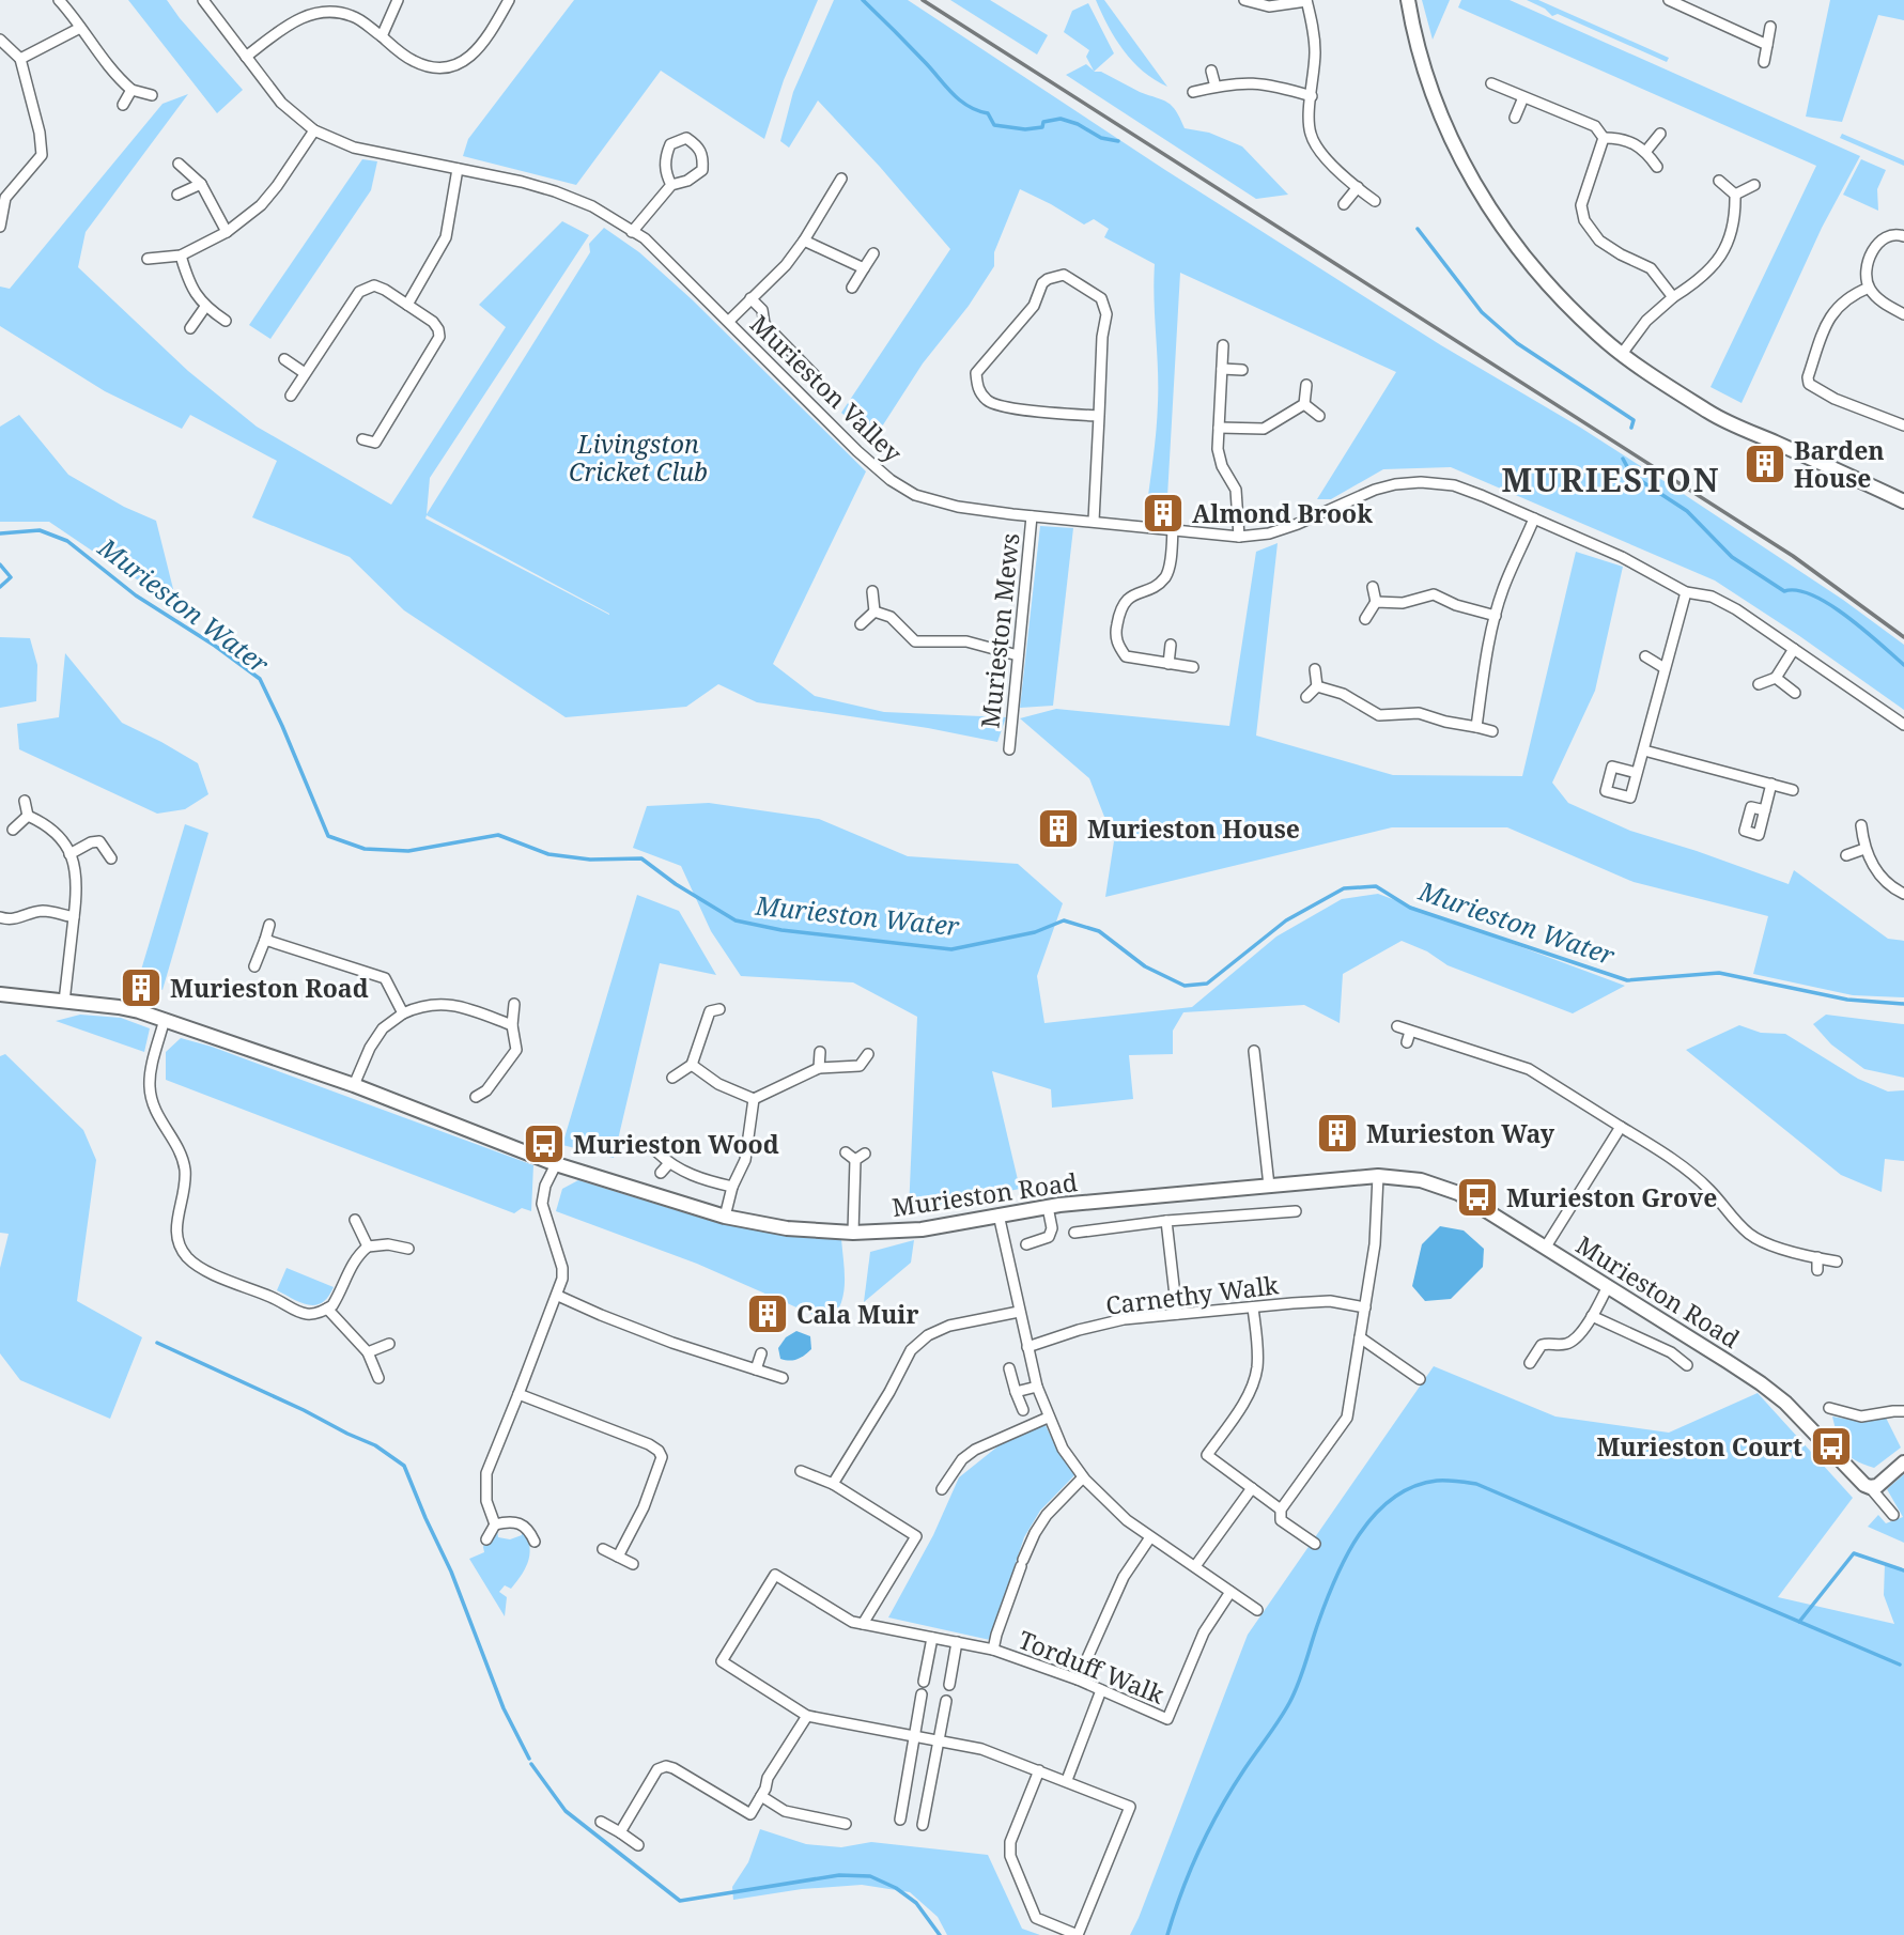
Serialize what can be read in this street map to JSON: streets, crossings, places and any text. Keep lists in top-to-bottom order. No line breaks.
{"streets":{"street":["Murieston Valley","Murieston Mews","Murieston Road","Carnethy Walk","Torduff Walk"]},"crossings":[["Murieston Valley","Murieston Mews"]],"districts":["MURIESTON"],"water":["Murieston Water"],"parks":["Livingston Cricket Club"],"places":{"building":["Barden House","Almond Brook","Murieston House","Murieston Road","Murieston Way","Cala Muir"],"bus stop":["Murieston Wood","Murieston Grove","Murieston Court"]}}
